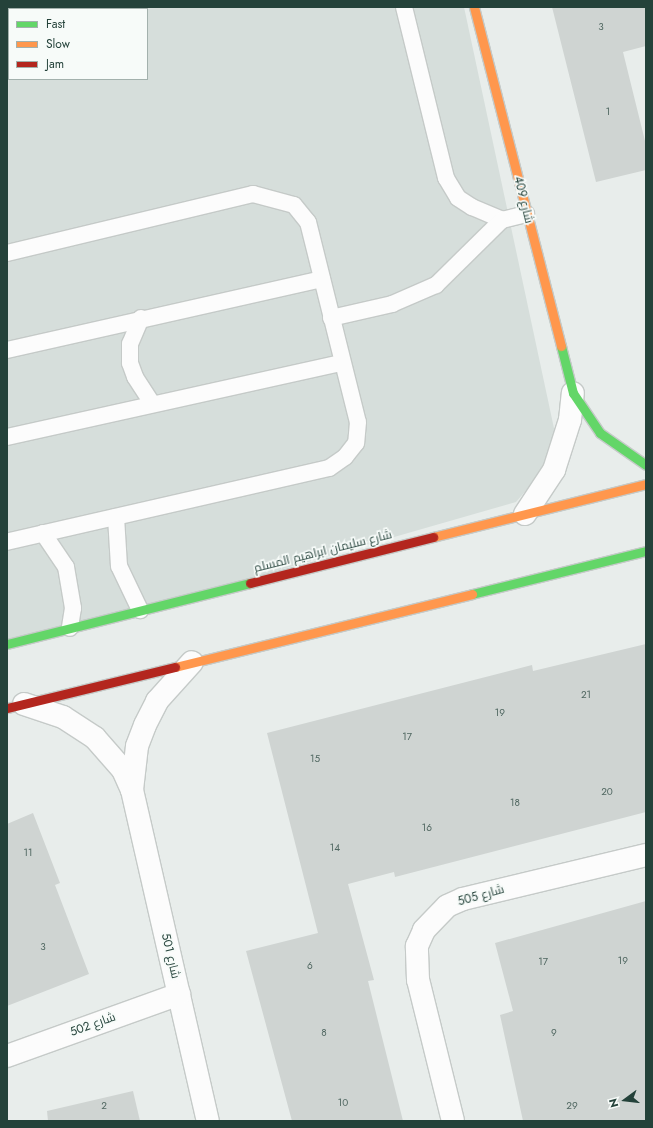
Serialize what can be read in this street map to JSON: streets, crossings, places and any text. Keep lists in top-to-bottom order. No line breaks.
{"streets":{"street":["شارع 409","شارع سليمان ابراهيم المسلم","شارع 505","شارع 501","شارع 502"]},"crossings":[["شارع 409","شارع سليمان ابراهيم المسلم"],["شارع 501","شارع 502"]],"house_numbers":["3","1","21","19","17","15","20","18","16","14","11","3","19","17","6","8","9","10","2","29"],"legend":["Fast","Slow","Jam"],"north":"left"}
